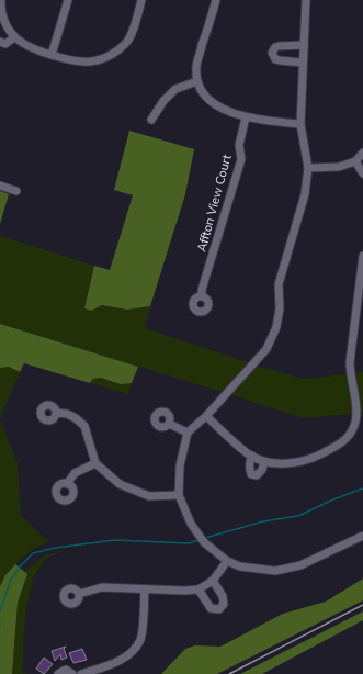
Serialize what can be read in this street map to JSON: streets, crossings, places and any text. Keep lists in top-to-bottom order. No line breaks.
{"streets":{"street":["Affton View Court"]}}
